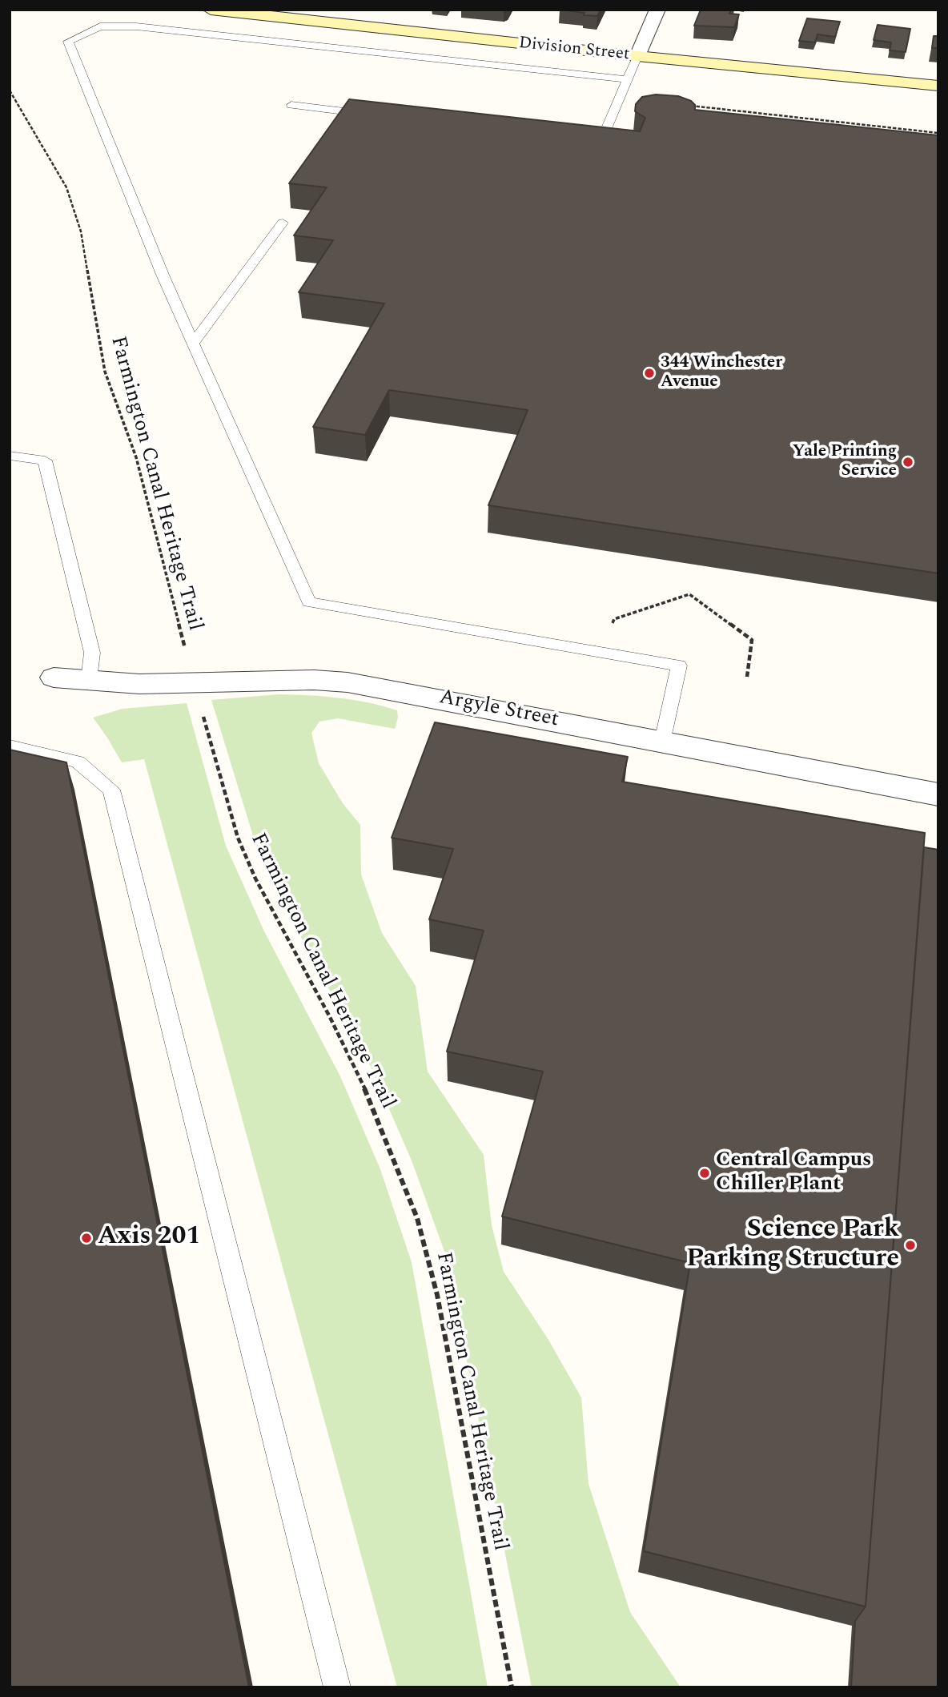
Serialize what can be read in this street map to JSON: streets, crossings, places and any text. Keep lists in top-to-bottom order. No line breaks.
{"streets":{"main road":["Division Street"],"street":["Argyle Street"],"path":["Farmington Canal Heritage Trail"]},"crossings":[["Farmington Canal Heritage Trail","Argyle Street"]],"places":["344 Winchester Avenue","Yale Printing Service","Central Campus Chiller Plant","Axis 201","Science Park Parking Structure"]}
